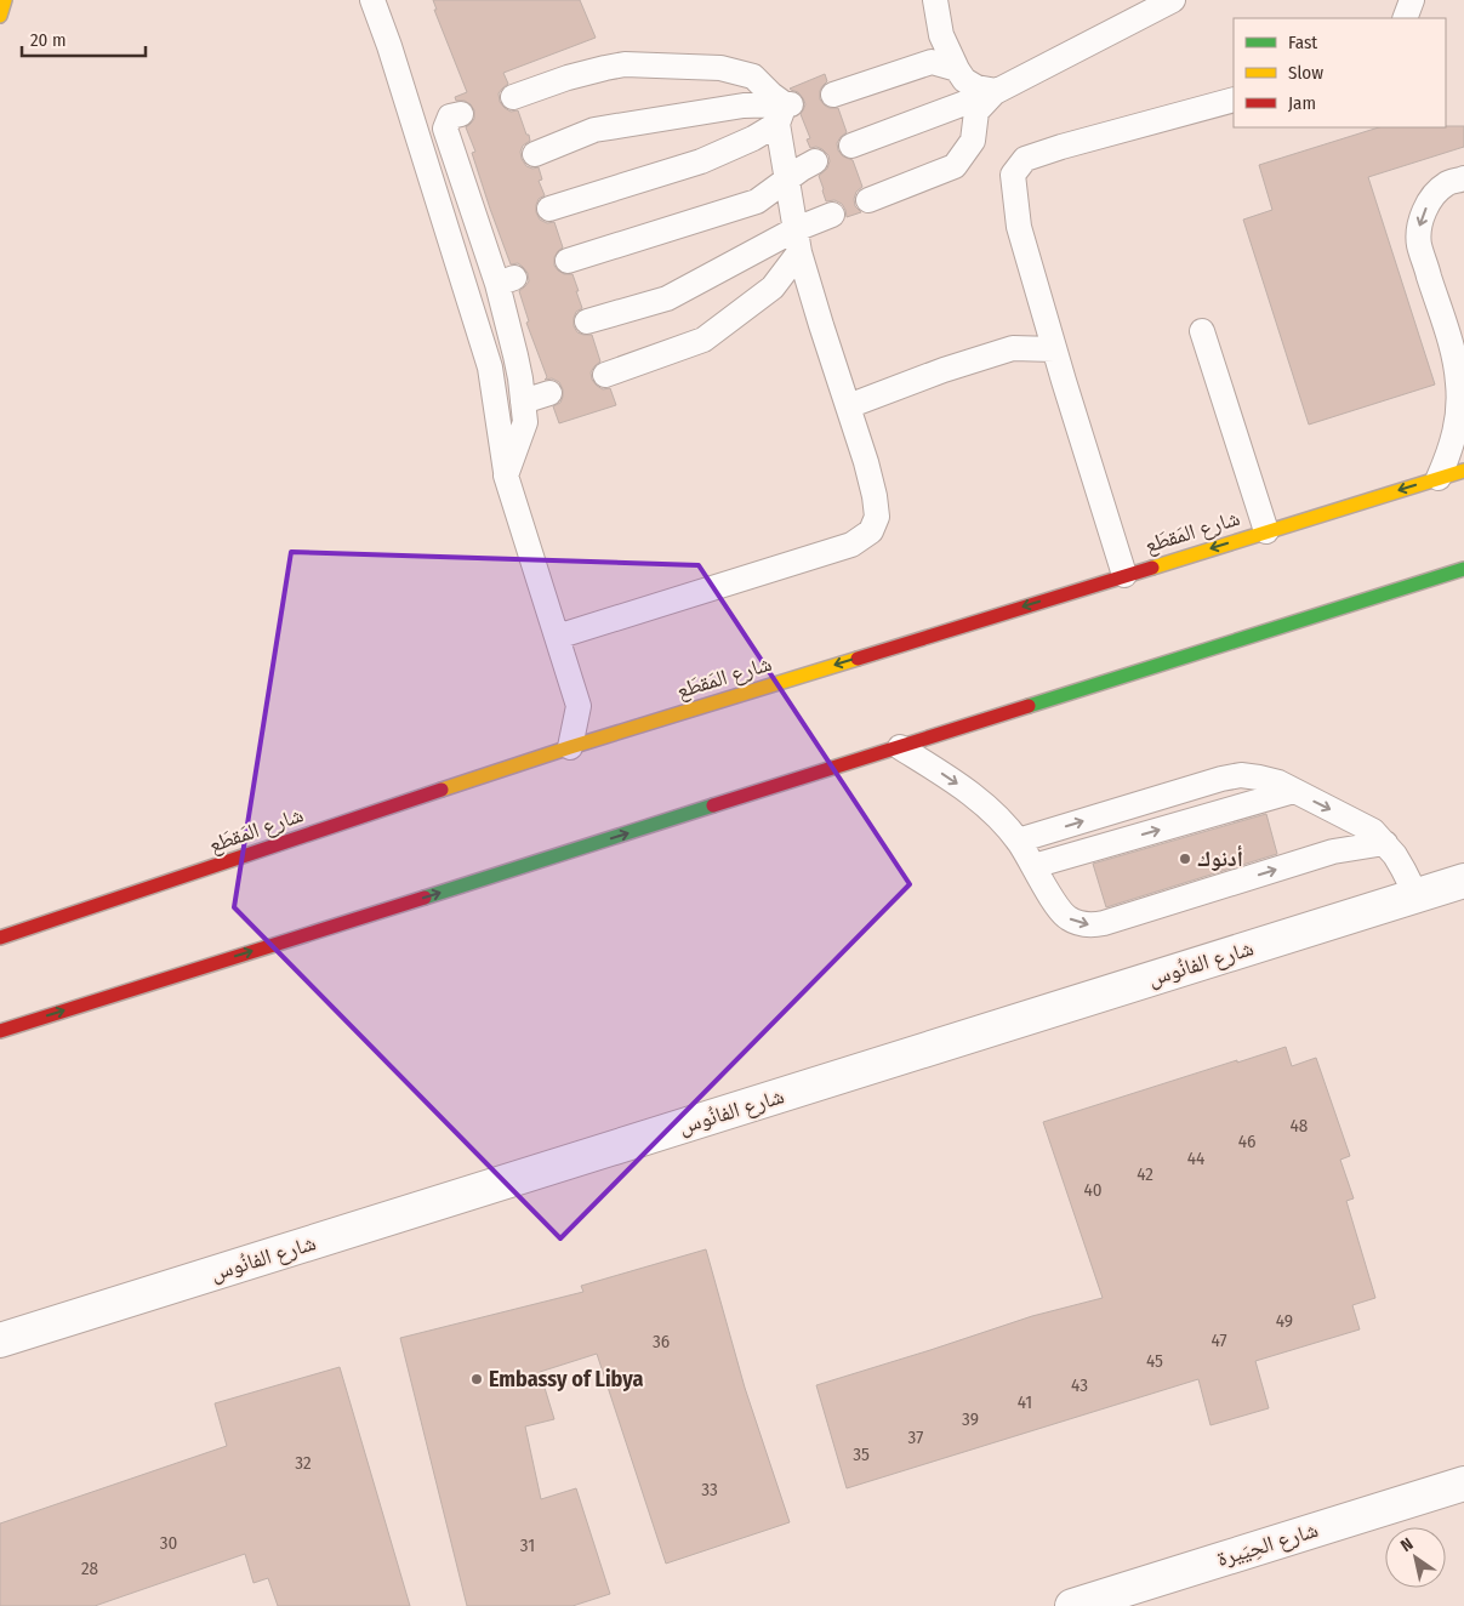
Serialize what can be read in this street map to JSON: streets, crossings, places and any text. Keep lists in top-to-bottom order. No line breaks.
{"streets":{"main road":["شارع المَقطَع"],"street":["شارع الفانُوس","شارع الحِيَيرة"]},"places":["أدنوك","Embassy of Libya"],"house_numbers":["48","46","44","42","40","49","47","36","45","43","41","39","37","35","32","33","30","31","28"],"legend":["Fast","Slow","Jam"],"scale_bar":"20 m","north":"top left"}
